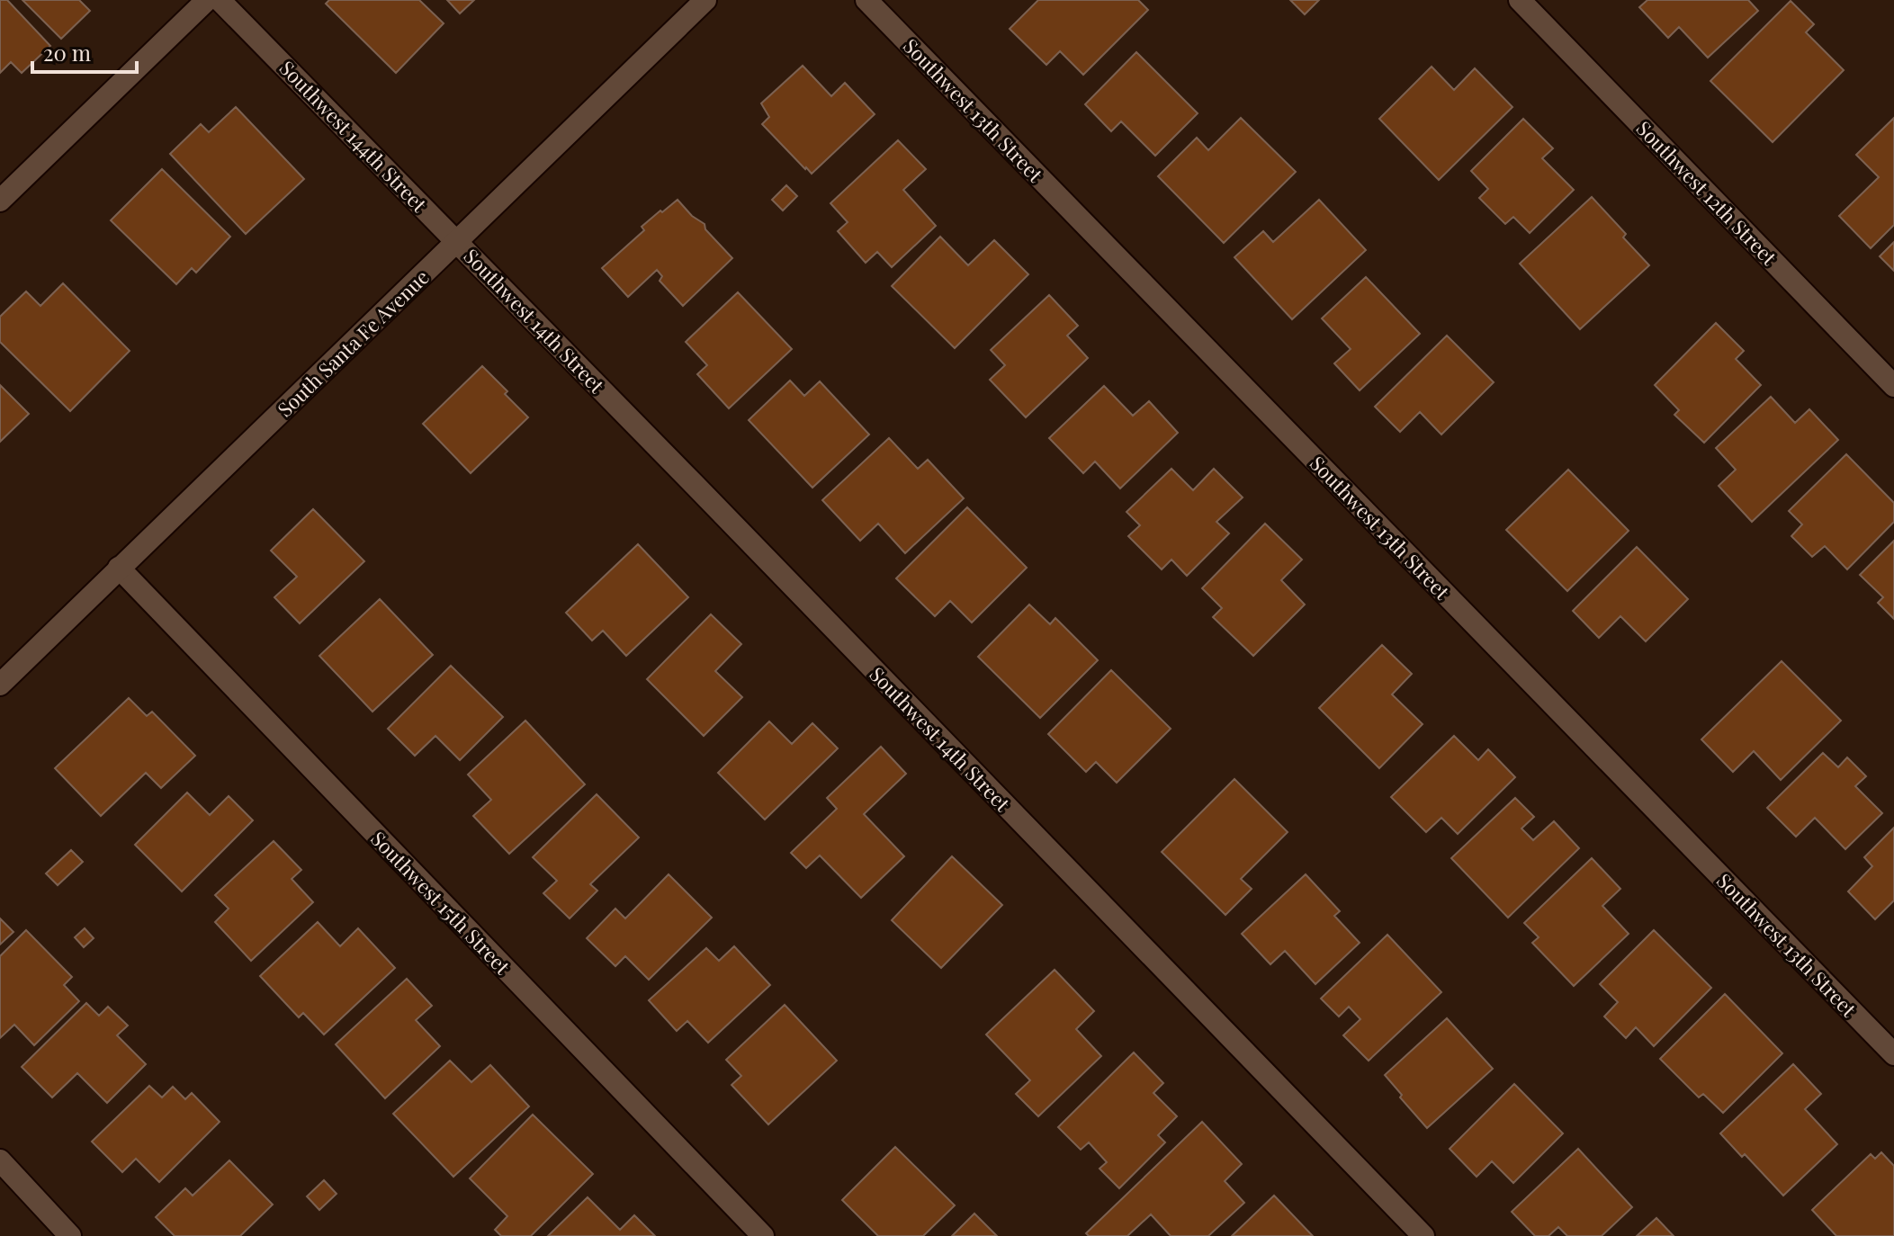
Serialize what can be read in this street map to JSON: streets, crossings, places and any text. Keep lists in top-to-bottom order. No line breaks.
{"streets":{"street":["Southwest 13th Street","Southwest 144th Street","Southwest 12th Street","Southwest 14th Street","South Santa Fe Avenue","Southwest 15th Street"]},"crossings":[["Southwest 144th Street","Southwest 14th Street"],["Southwest 144th Street","South Santa Fe Avenue"],["Southwest 14th Street","South Santa Fe Avenue"],["South Santa Fe Avenue","Southwest 15th Street"]],"scale_bar":"20 m"}
